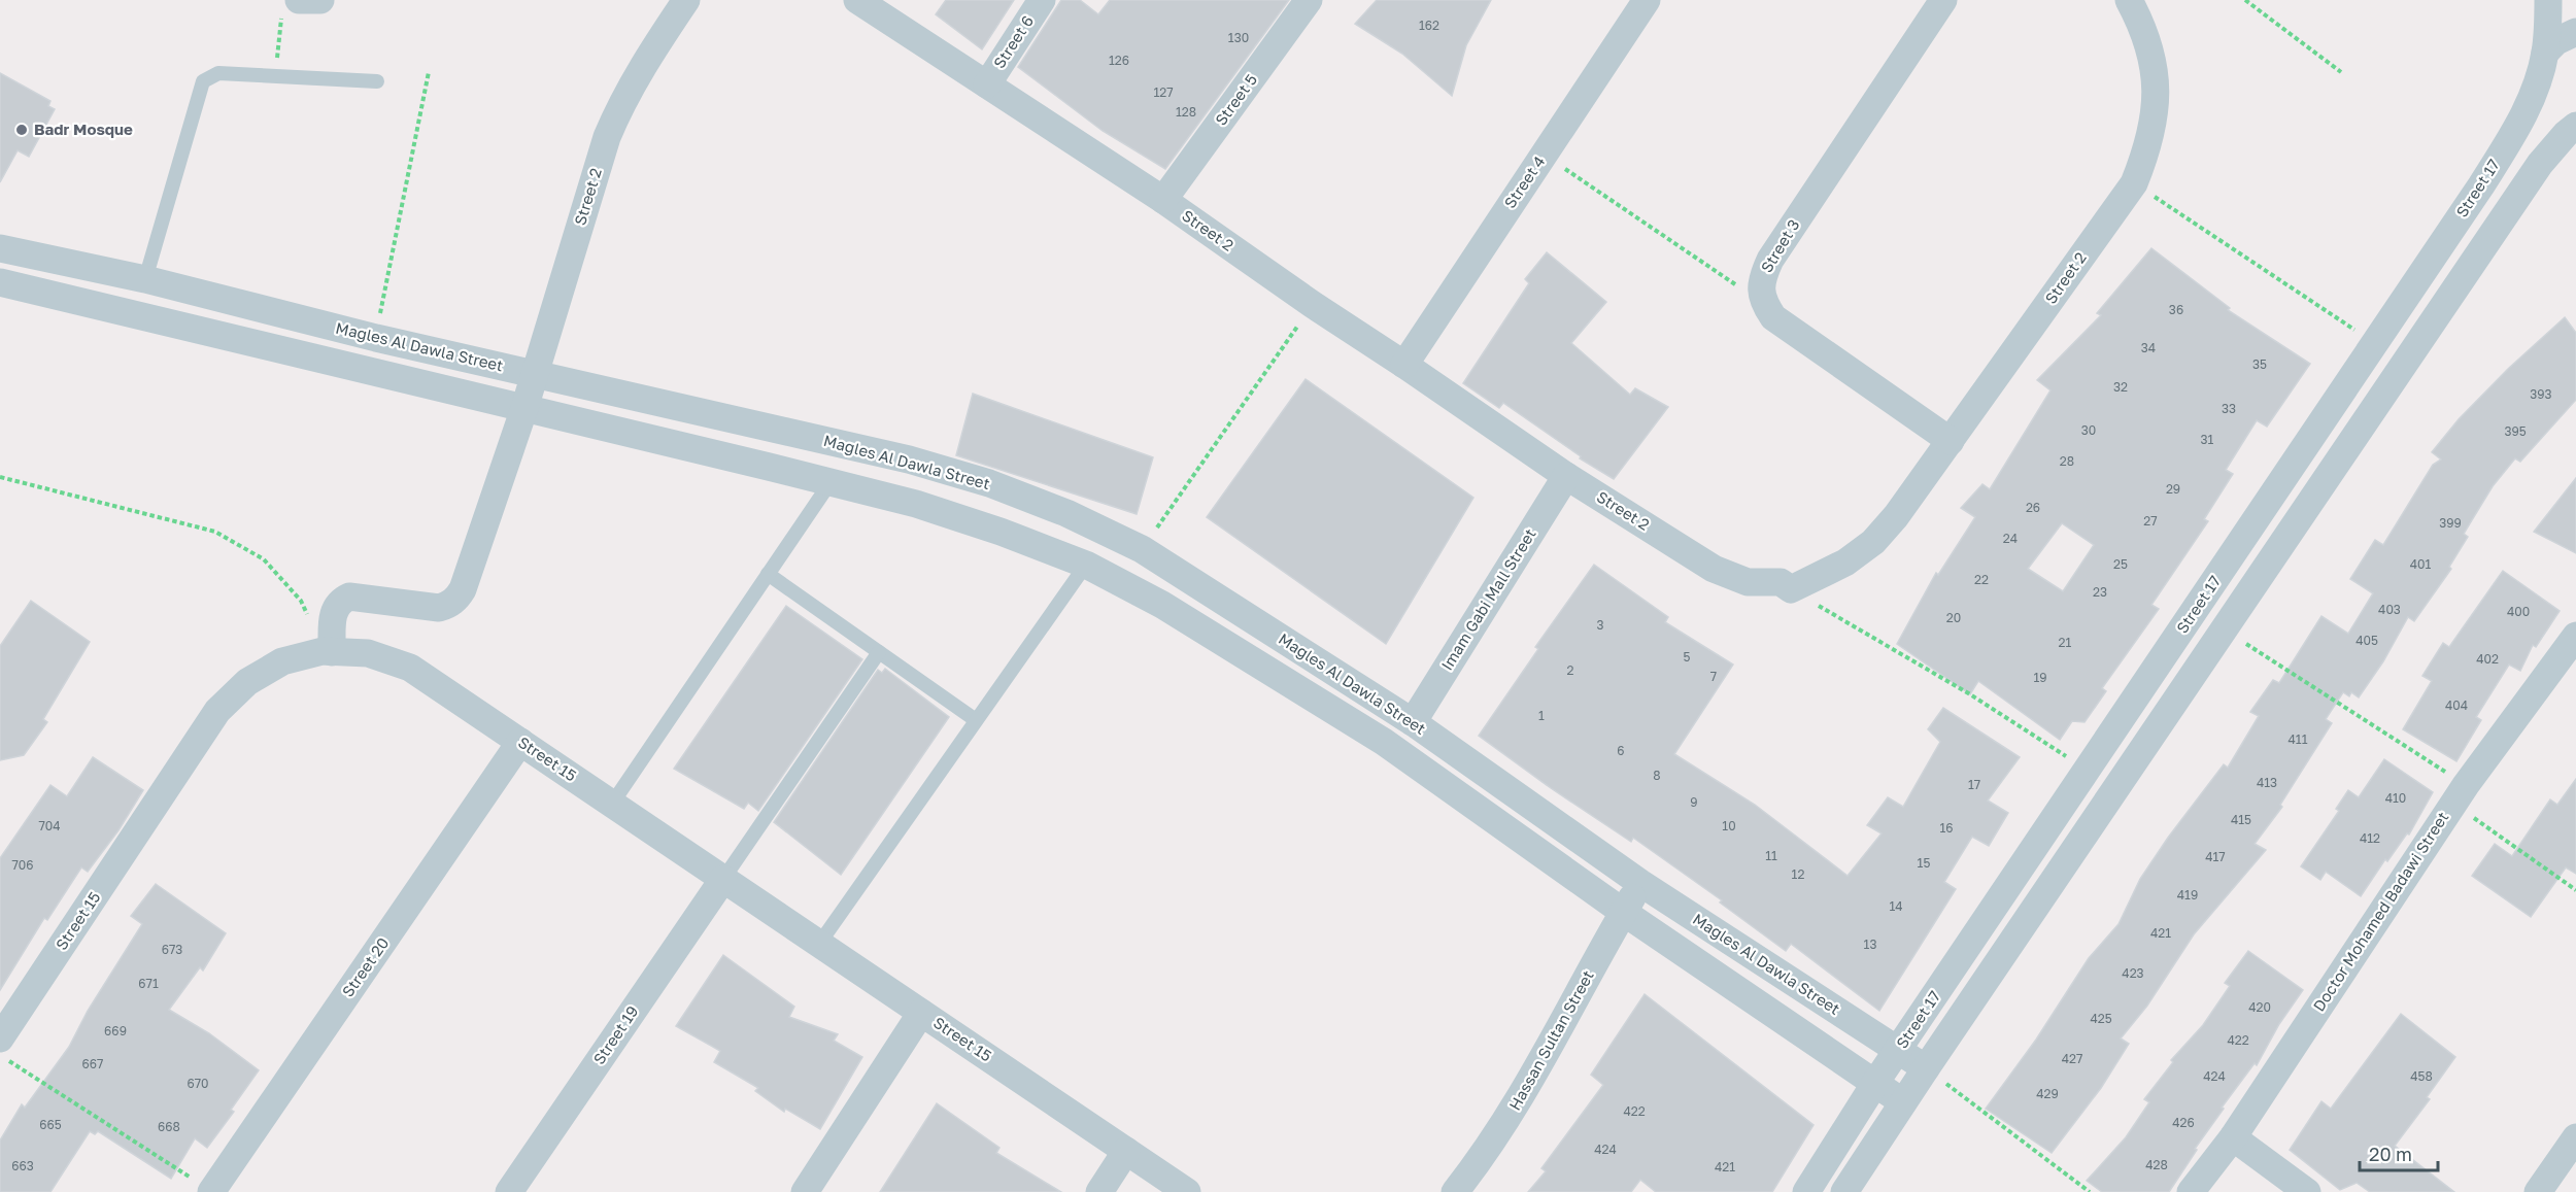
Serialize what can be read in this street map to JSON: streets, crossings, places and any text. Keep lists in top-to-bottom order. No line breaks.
{"streets":{"street":["Street 6","Street 5","Street 4","Street 17","Street 2","Street 3","Magles Al Dawla Street","Imam Gabi Mall Street","Street 15","Doctor Mohamed Badawi Street","Street 20","Street 19","Hassan Sultan Street"]},"crossings":[["Street 6","Street 2"],["Street 5","Street 2"],["Street 4","Street 2"],["Street 17","Magles Al Dawla Street"],["Street 2","Magles Al Dawla Street"],["Street 2","Imam Gabi Mall Street"],["Street 2","Street 15"],["Magles Al Dawla Street","Imam Gabi Mall Street"],["Magles Al Dawla Street","Hassan Sultan Street"],["Street 15","Street 20"],["Street 15","Street 19"]],"places":["Badr Mosque"],"house_numbers":["162","130","126","127","128","36","34","35","32","393","33","30","395","31","28","29","26","27","399","24","25","401","22","23","403","400","20","3","405","21","5","402","2","7","19","404","1","411","6","8","413","17","410","9","415","704","10","16","412","11","417","15","706","12","419","14","421","13","673","423","671","420","425","669","422","427","667","424","458","670","429","422","426","665","668","424","428","663","421"],"scale_bar":"20 m"}
